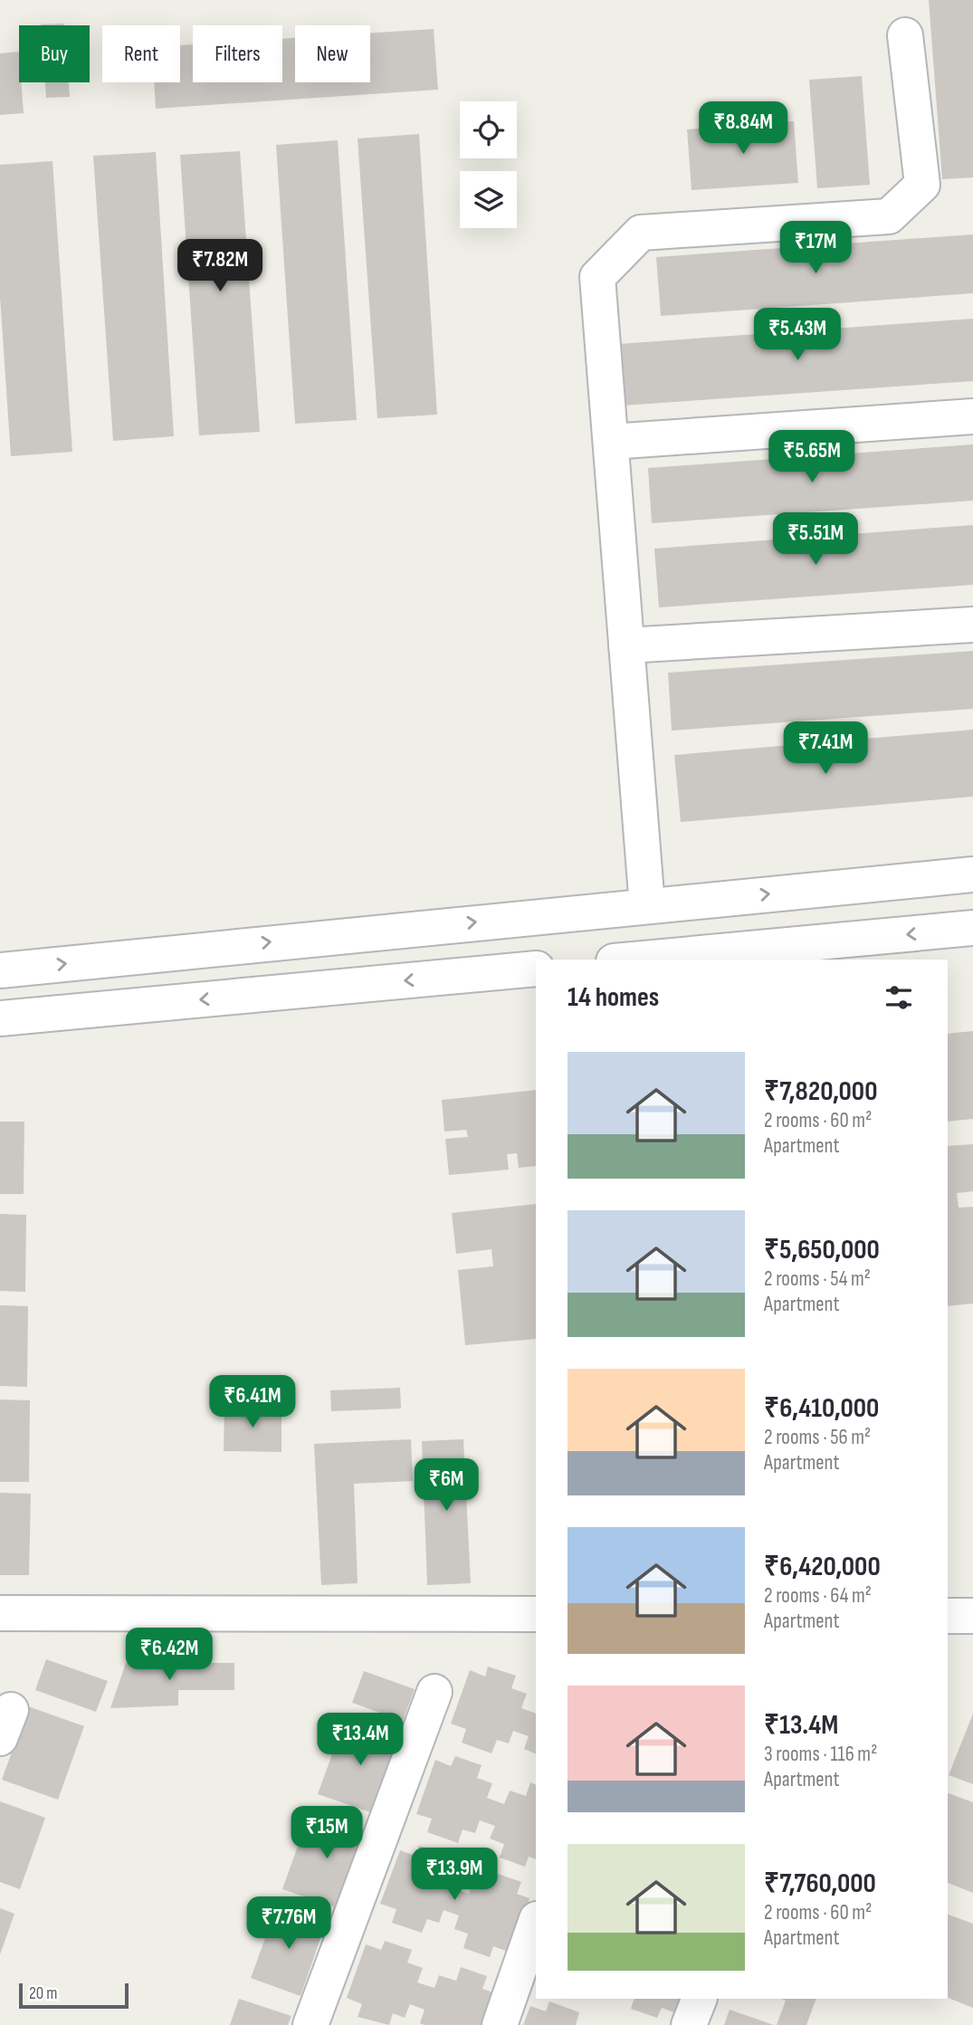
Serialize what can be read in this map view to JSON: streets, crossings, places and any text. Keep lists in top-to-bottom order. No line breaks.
{"scale_bar":"20 m","page":{"chip":["Buy","Rent","Filters","New"],"price":["₹8.84M","₹17M","₹7.82M","₹5.43M","₹5.65M","₹5.51M","₹7.41M","₹6.41M","₹6M","₹6.42M","₹13.4M","₹15M","₹13.9M","₹7.76M"],"heading":"14 homes","list":[{"name":"₹7,820,000","note":"2 rooms · 60 m² · Apartment"},{"name":"₹5,650,000","note":"2 rooms · 54 m² · Apartment"},{"name":"₹6,410,000","note":"2 rooms · 56 m² · Apartment"},{"name":"₹6,420,000","note":"2 rooms · 64 m² · Apartment"},{"name":"₹13.4M","note":"3 rooms · 116 m² · Apartment"},{"name":"₹7,760,000","note":"2 rooms · 60 m² · Apartment"}],"scale":"20 m"}}
